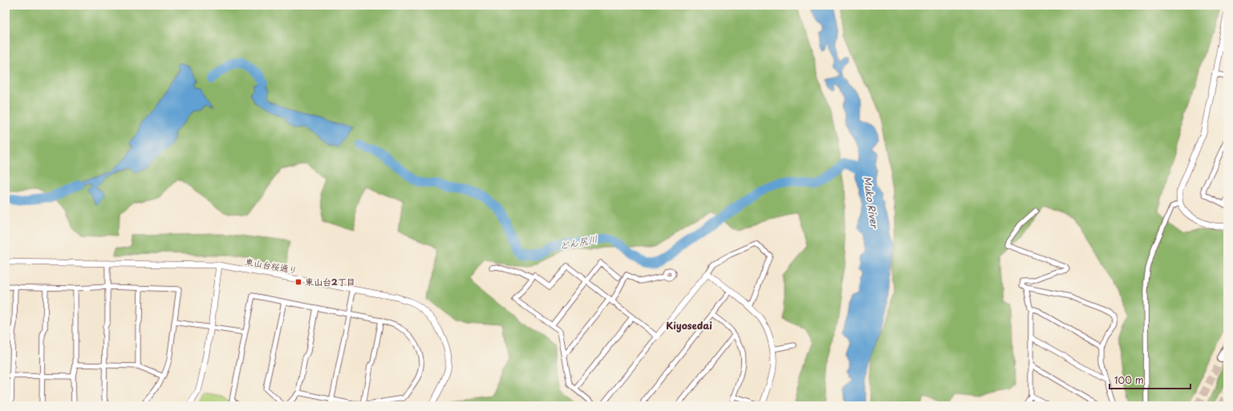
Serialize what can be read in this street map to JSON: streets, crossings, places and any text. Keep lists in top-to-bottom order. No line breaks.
{"streets":{"street":["東山台桜通り"]},"districts":["Kiyosedai"],"water":["Muko River","どん尻川"],"places":{"transit":["東山台2丁目"]},"scale_bar":"100 m"}
